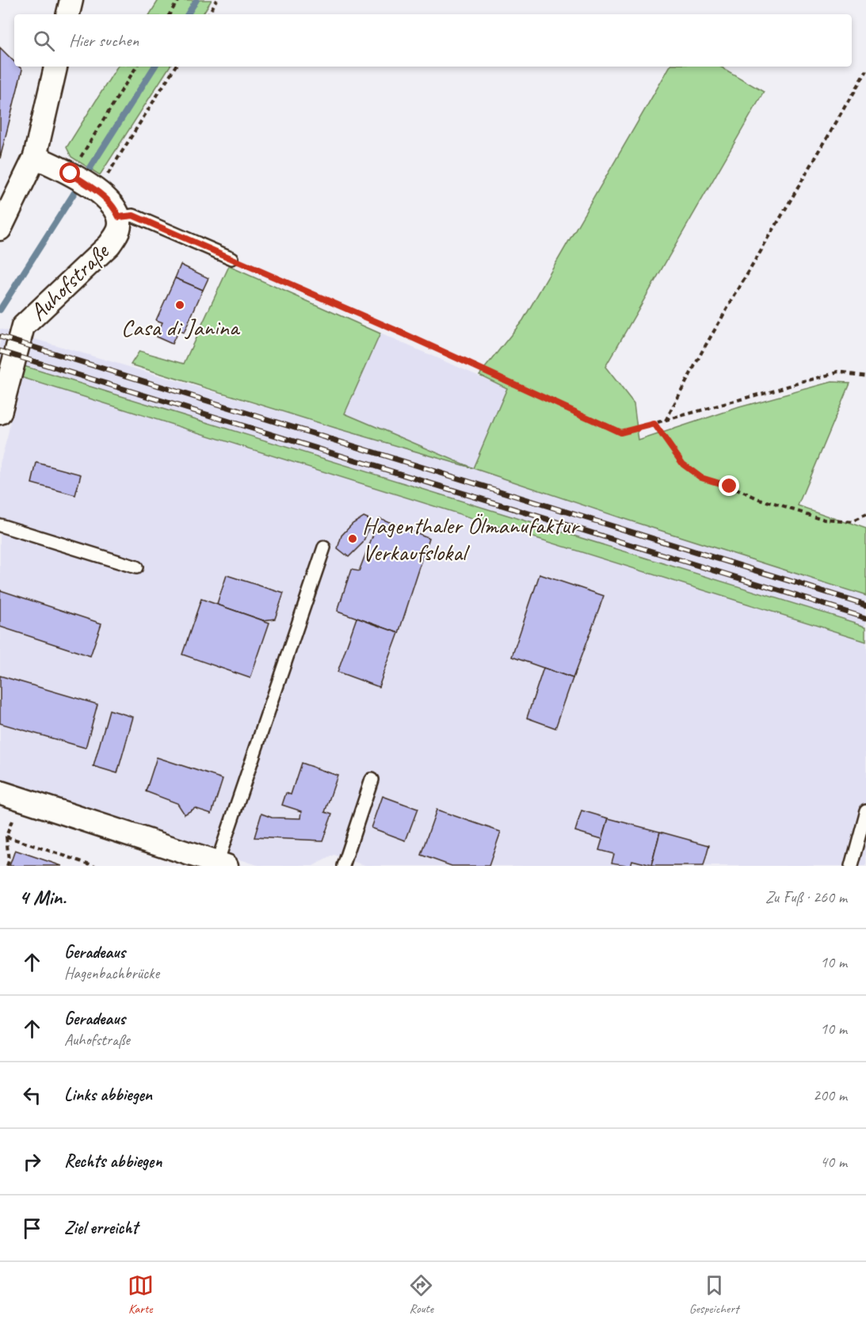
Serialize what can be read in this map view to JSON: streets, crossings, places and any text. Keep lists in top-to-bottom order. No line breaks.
{"streets":{"street":["Auhofstraße"]},"places":["Casa di Janina","Hagenthaler Ölmanufaktur Verkaufslokal"],"page":{"search":"Hier suchen","heading":["4 Min.","Zu Fuß · 260 m"],"list":[["Geradeaus","Hagenbachbrücke","10 m"],["Geradeaus","Auhofstraße","10 m"],["Links abbiegen","200 m"],["Rechts abbiegen","40 m"],"Ziel erreicht"],"nav":["Karte","Route","Gespeichert"]}}
